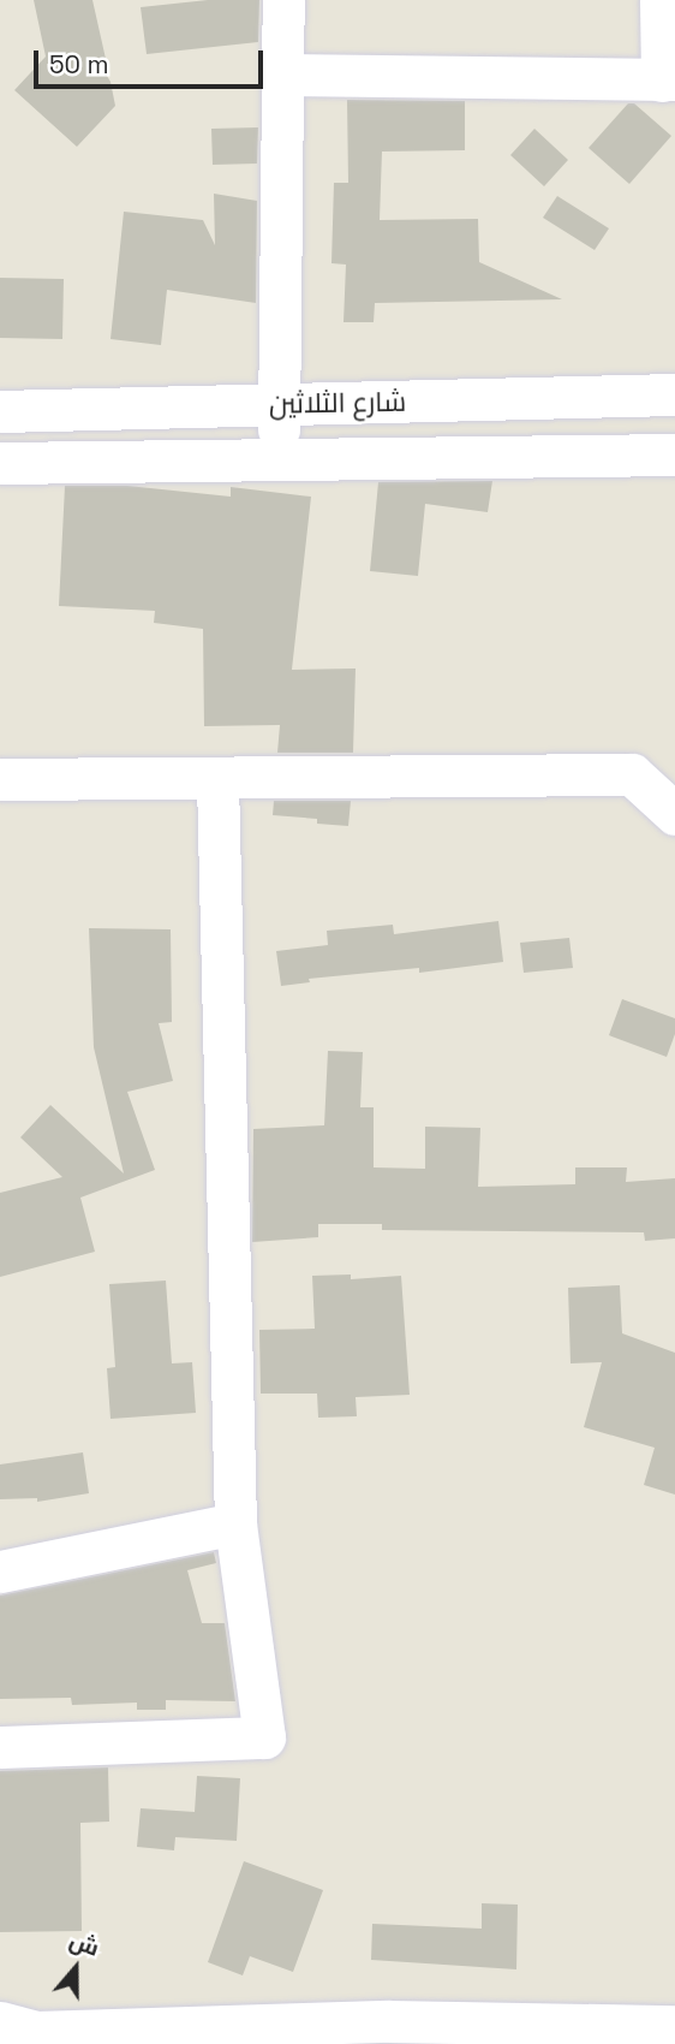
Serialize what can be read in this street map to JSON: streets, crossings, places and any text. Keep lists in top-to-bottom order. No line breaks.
{"streets":{"street":["شارع الثلاثين"]},"scale_bar":"50 m","north":"top"}
